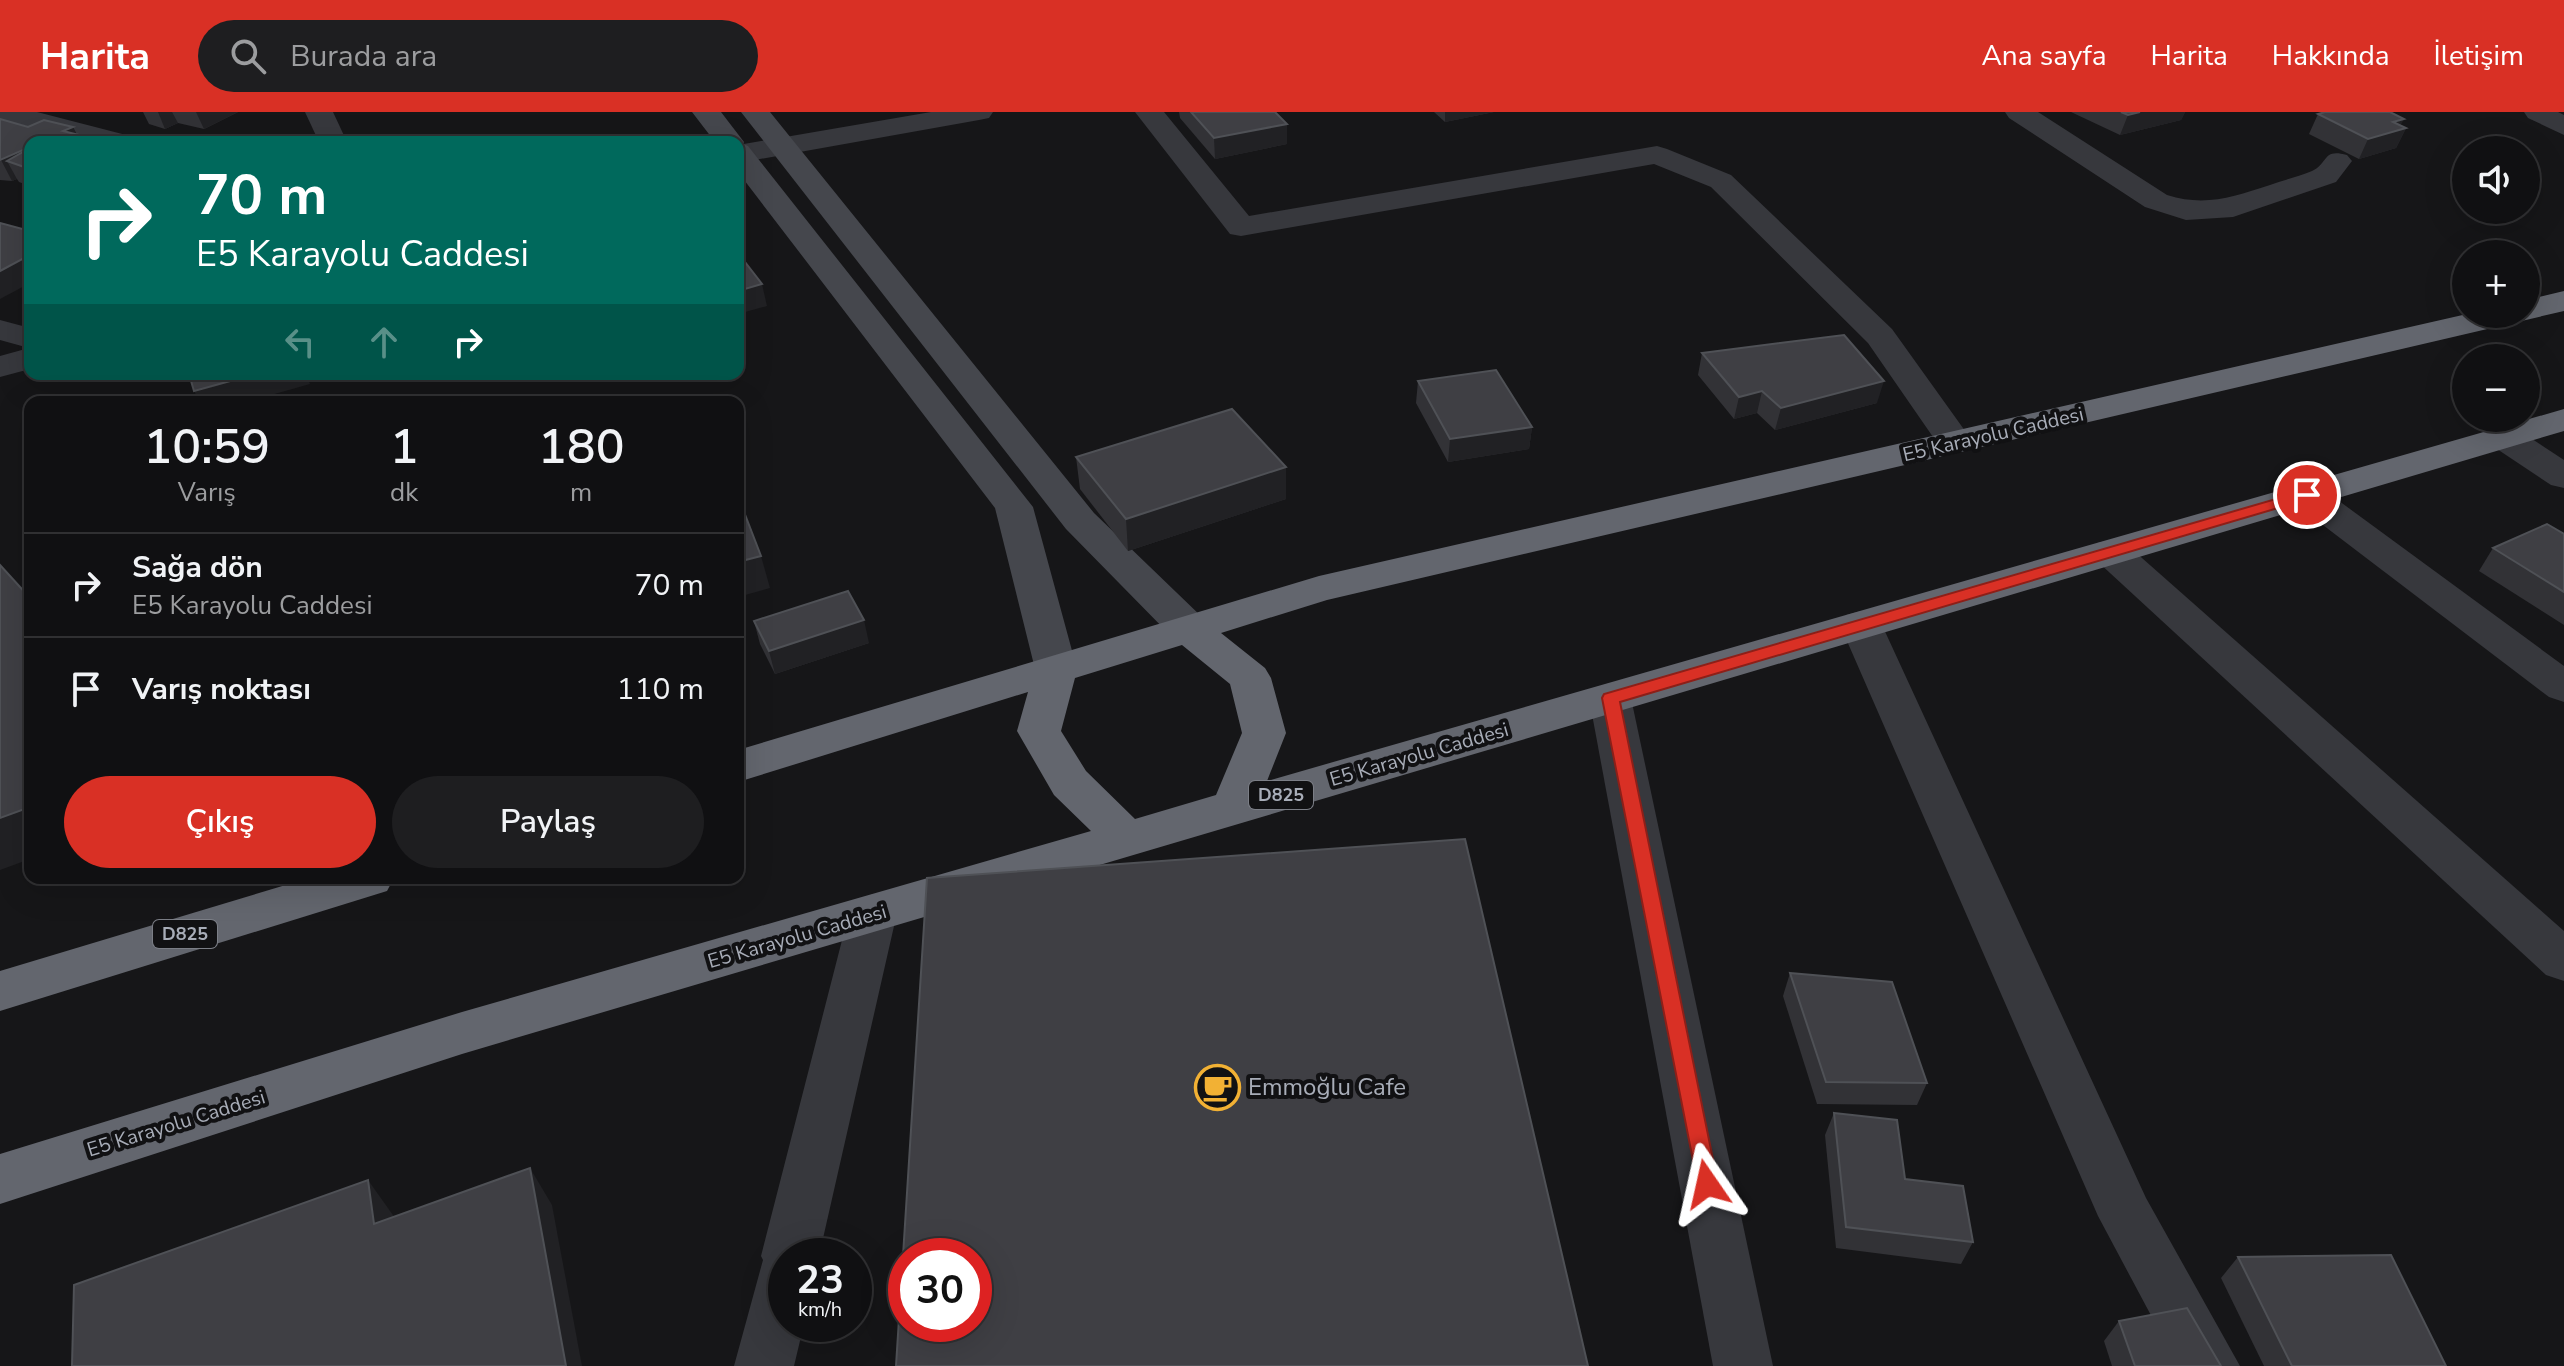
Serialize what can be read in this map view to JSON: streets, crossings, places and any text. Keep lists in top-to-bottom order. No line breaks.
{"streets":{"highway":["E5 Karayolu Caddesi","D825"]},"places":{"cafe":["Emmoğlu Cafe"]},"page":{"header":"Harita","search":"Burada ara","nav":["Ana sayfa","Harita","Hakkında","İletişim"],"map_buttons":["+","−"],"turn":["70 m","E5 Karayolu Caddesi"],"eta":["10:59","Varış","1","dk","180","m"],"list":[{"name":"Sağa dön","note":"E5 Karayolu Caddesi","value":"70 m"},{"name":"Varış noktası","value":"110 m"}],"buttons":["Çıkış","Paylaş"],"speed":"23 km/h","limit":"30"}}
